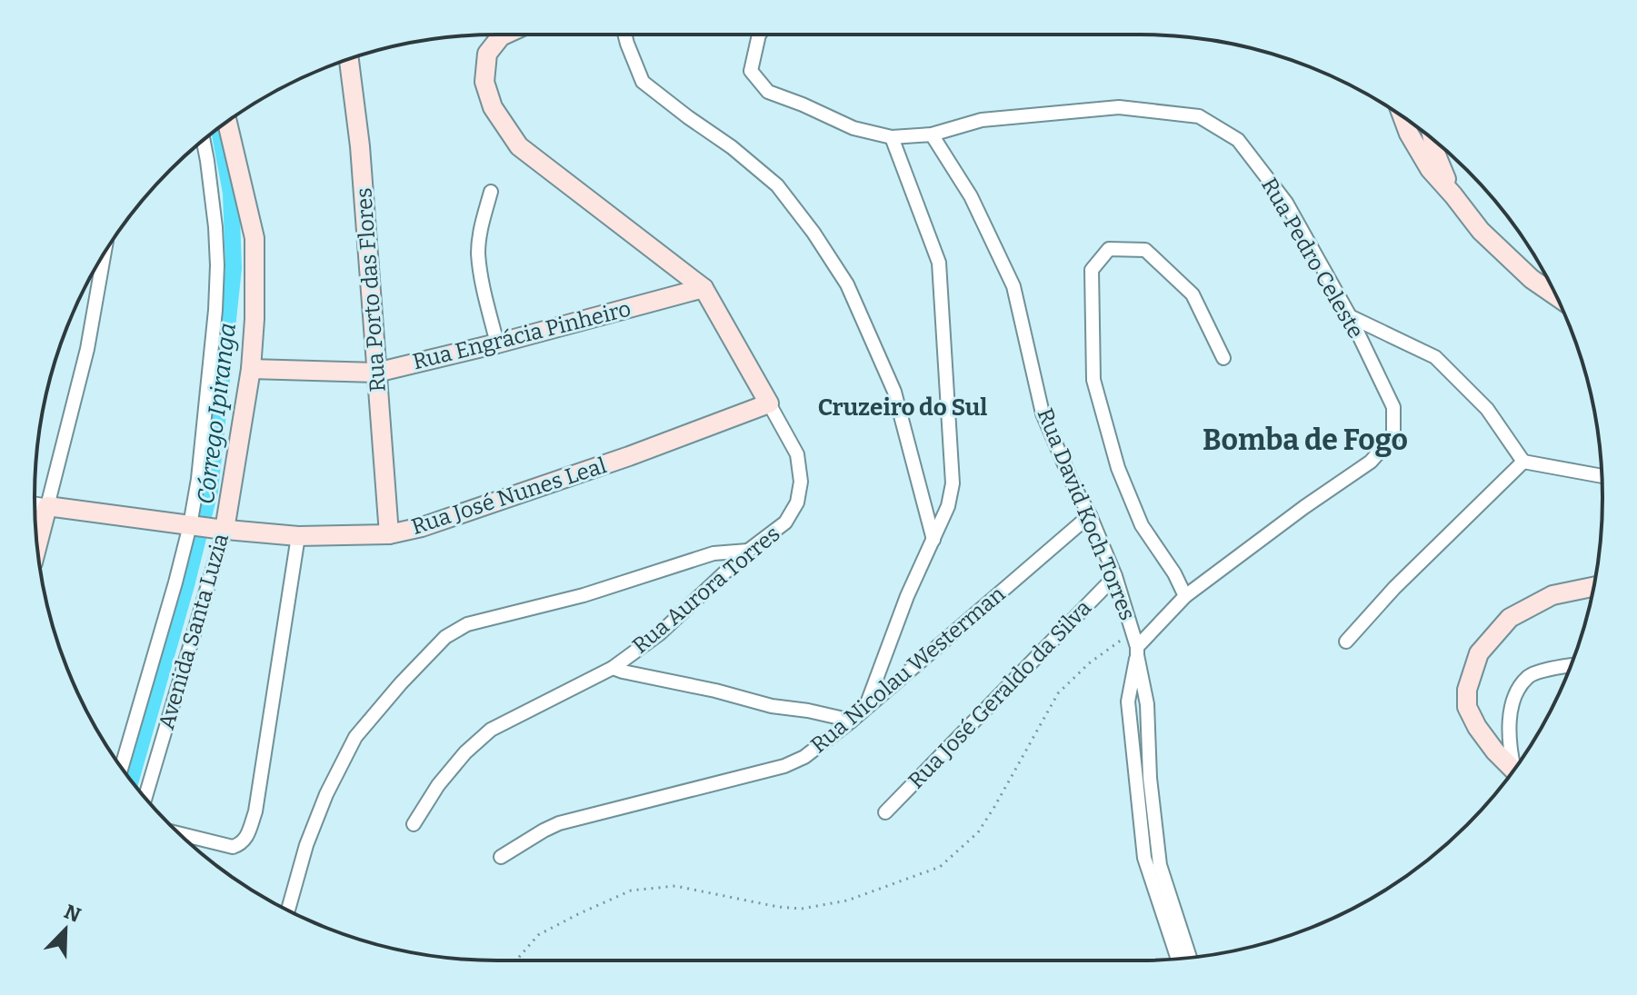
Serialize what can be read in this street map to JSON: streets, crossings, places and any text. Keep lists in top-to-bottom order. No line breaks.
{"streets":{"street":["Rua Pedro Celeste","Rua Porto das Flores","Rua Engrácia Pinheiro","Rua José Nunes Leal","Rua David Koch Torres","Rua Aurora Torres","Avenida Santa Luzia","Rua Nicolau Westerman","Rua José Geraldo da Silva"]},"crossings":[["Rua Pedro Celeste","Rua David Koch Torres"],["Rua Porto das Flores","Rua Engrácia Pinheiro"],["Rua Porto das Flores","Rua José Nunes Leal"],["Rua Engrácia Pinheiro","Rua Aurora Torres"],["Rua Engrácia Pinheiro","Avenida Santa Luzia"],["Rua José Nunes Leal","Rua Aurora Torres"],["Rua José Nunes Leal","Avenida Santa Luzia"],["Rua David Koch Torres","Rua Nicolau Westerman"],["Rua David Koch Torres","Rua José Geraldo da Silva"]],"districts":["Cruzeiro do Sul","Bomba de Fogo"],"water":["Córrego Ipiranga"],"north":"top right"}
